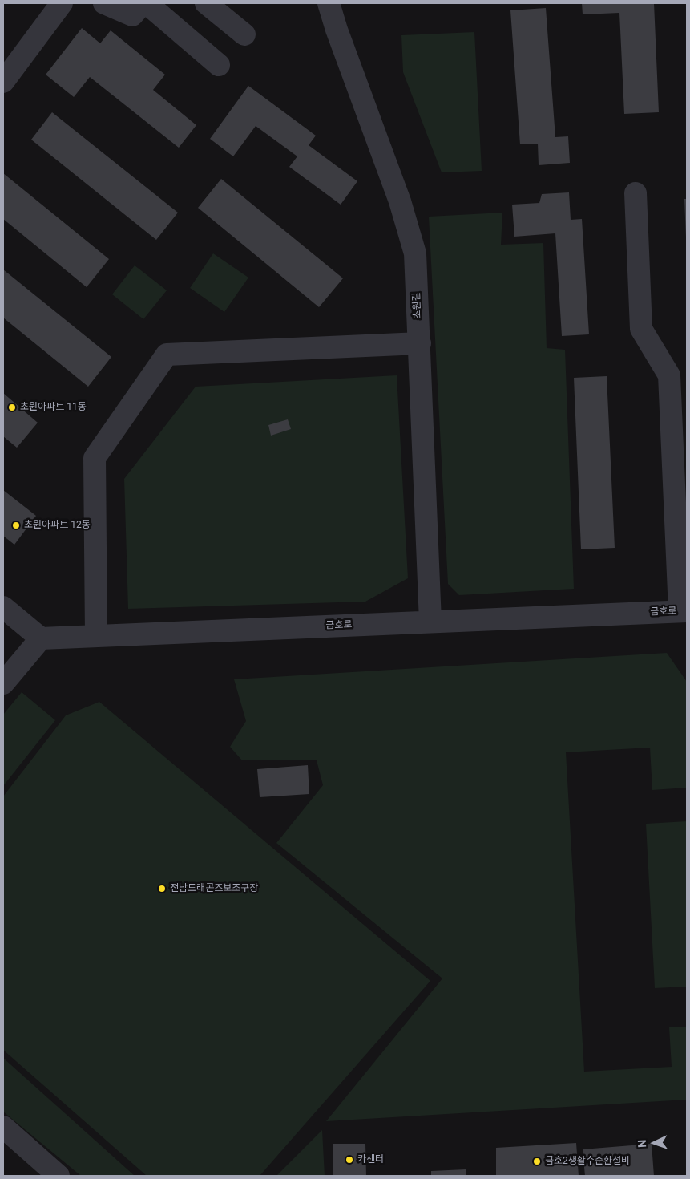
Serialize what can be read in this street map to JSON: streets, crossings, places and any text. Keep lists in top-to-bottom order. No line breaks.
{"streets":{"street":["초원길","금호로"]},"crossings":[["초원길","금호로"]],"places":["초원아파트 11동","초원아파트 12동","전남드래곤즈보조구장","카센터","금호2생활수순환설비"],"north":"left"}
